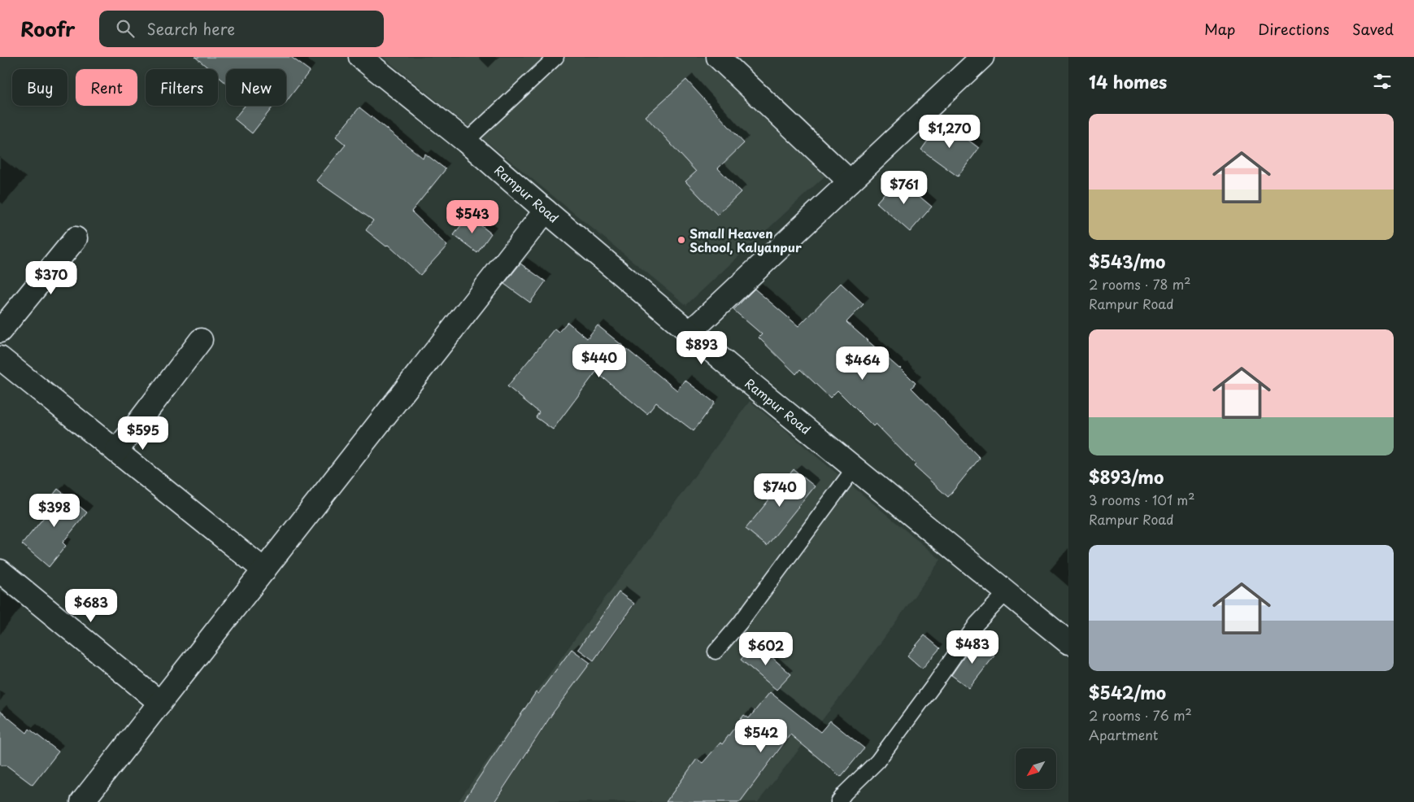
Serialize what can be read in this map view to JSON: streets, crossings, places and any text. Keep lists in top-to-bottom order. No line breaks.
{"streets":{"street":["Rampur Road"]},"places":["Small Heaven School, Kalyanpur"],"north":"bottom left","page":{"header":"Roofr","search":"Search here","nav":["Map","Directions","Saved"],"heading":"14 homes","chip":["Buy","Rent","Filters","New"],"list":[{"name":"$543/mo","note":"2 rooms · 78 m² · Rampur Road"},{"name":"$893/mo","note":"3 rooms · 101 m² · Rampur Road"},{"name":"$542/mo","note":"2 rooms · 76 m² · Apartment"}],"price":["$1,270","$761","$543","$370","$893","$440","$464","$595","$740","$398","$683","$483","$602","$542"]}}
